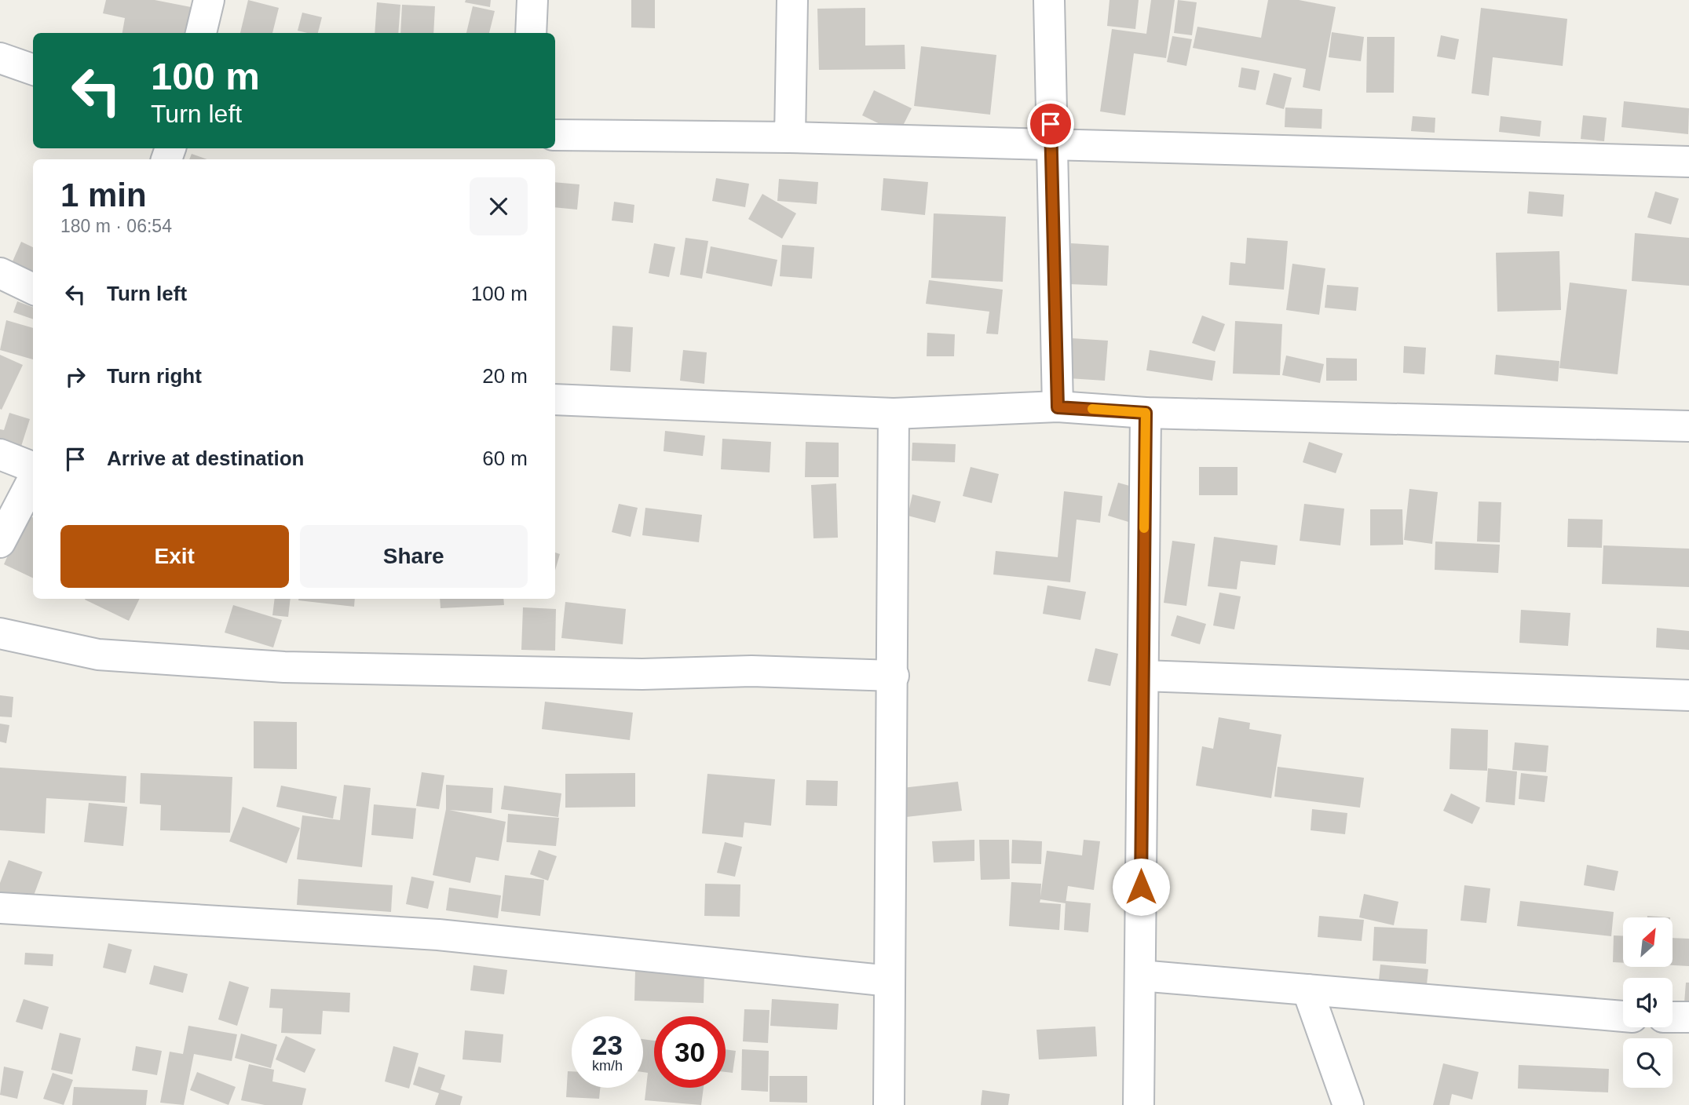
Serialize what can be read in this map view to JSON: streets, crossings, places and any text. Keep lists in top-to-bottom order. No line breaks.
{"north":"top right","page":{"turn":["100 m","Turn left"],"heading":["1 min","180 m · 06:54"],"list":[{"name":"Turn left","value":"100 m"},{"name":"Turn right","value":"20 m"},{"name":"Arrive at destination","value":"60 m"}],"buttons":["Exit","Share"],"speed":"23 km/h","limit":"30"}}
